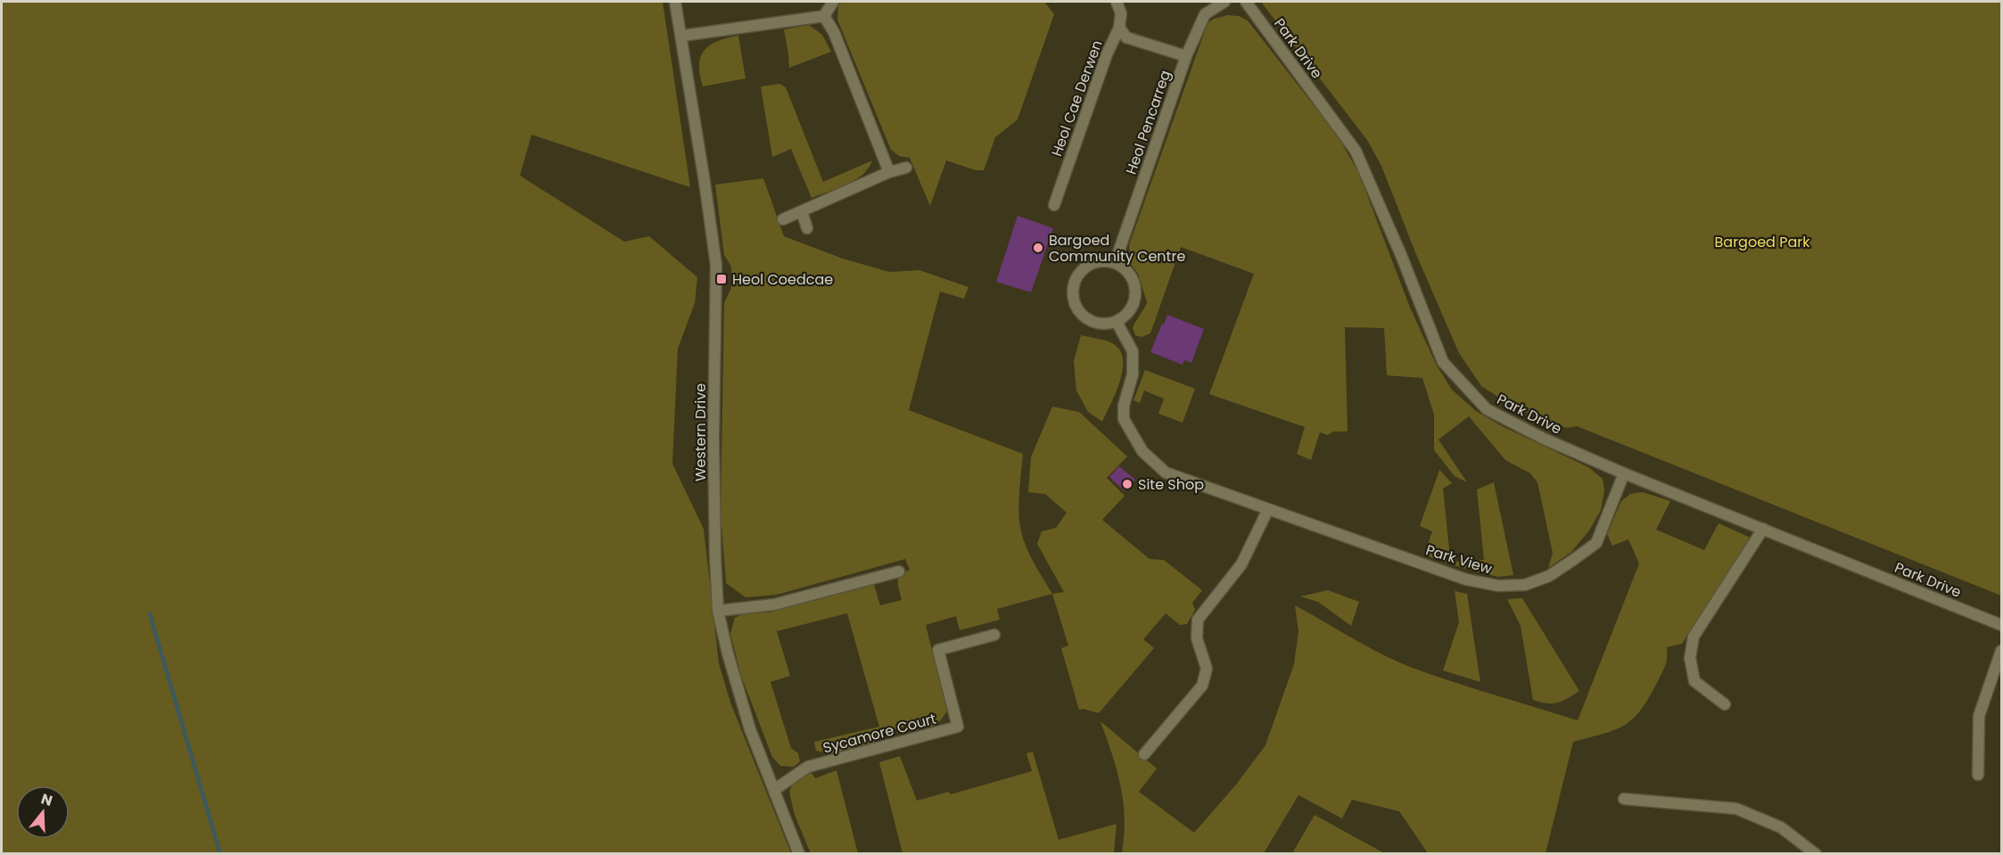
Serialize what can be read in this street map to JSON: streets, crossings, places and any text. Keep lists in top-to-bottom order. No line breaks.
{"streets":{"street":["Park Drive","Heol Cae Derwen","Heol Pencarreg","Western Drive","Park View","Sycamore Court"]},"crossings":[["Park Drive","Park View"],["Heol Pencarreg","Park View"],["Western Drive","Sycamore Court"]],"parks":["Bargoed Park"],"places":{"other":["Bargoed Community Centre","Site Shop"],"transit":["Heol Coedcae"]},"north":"top"}
